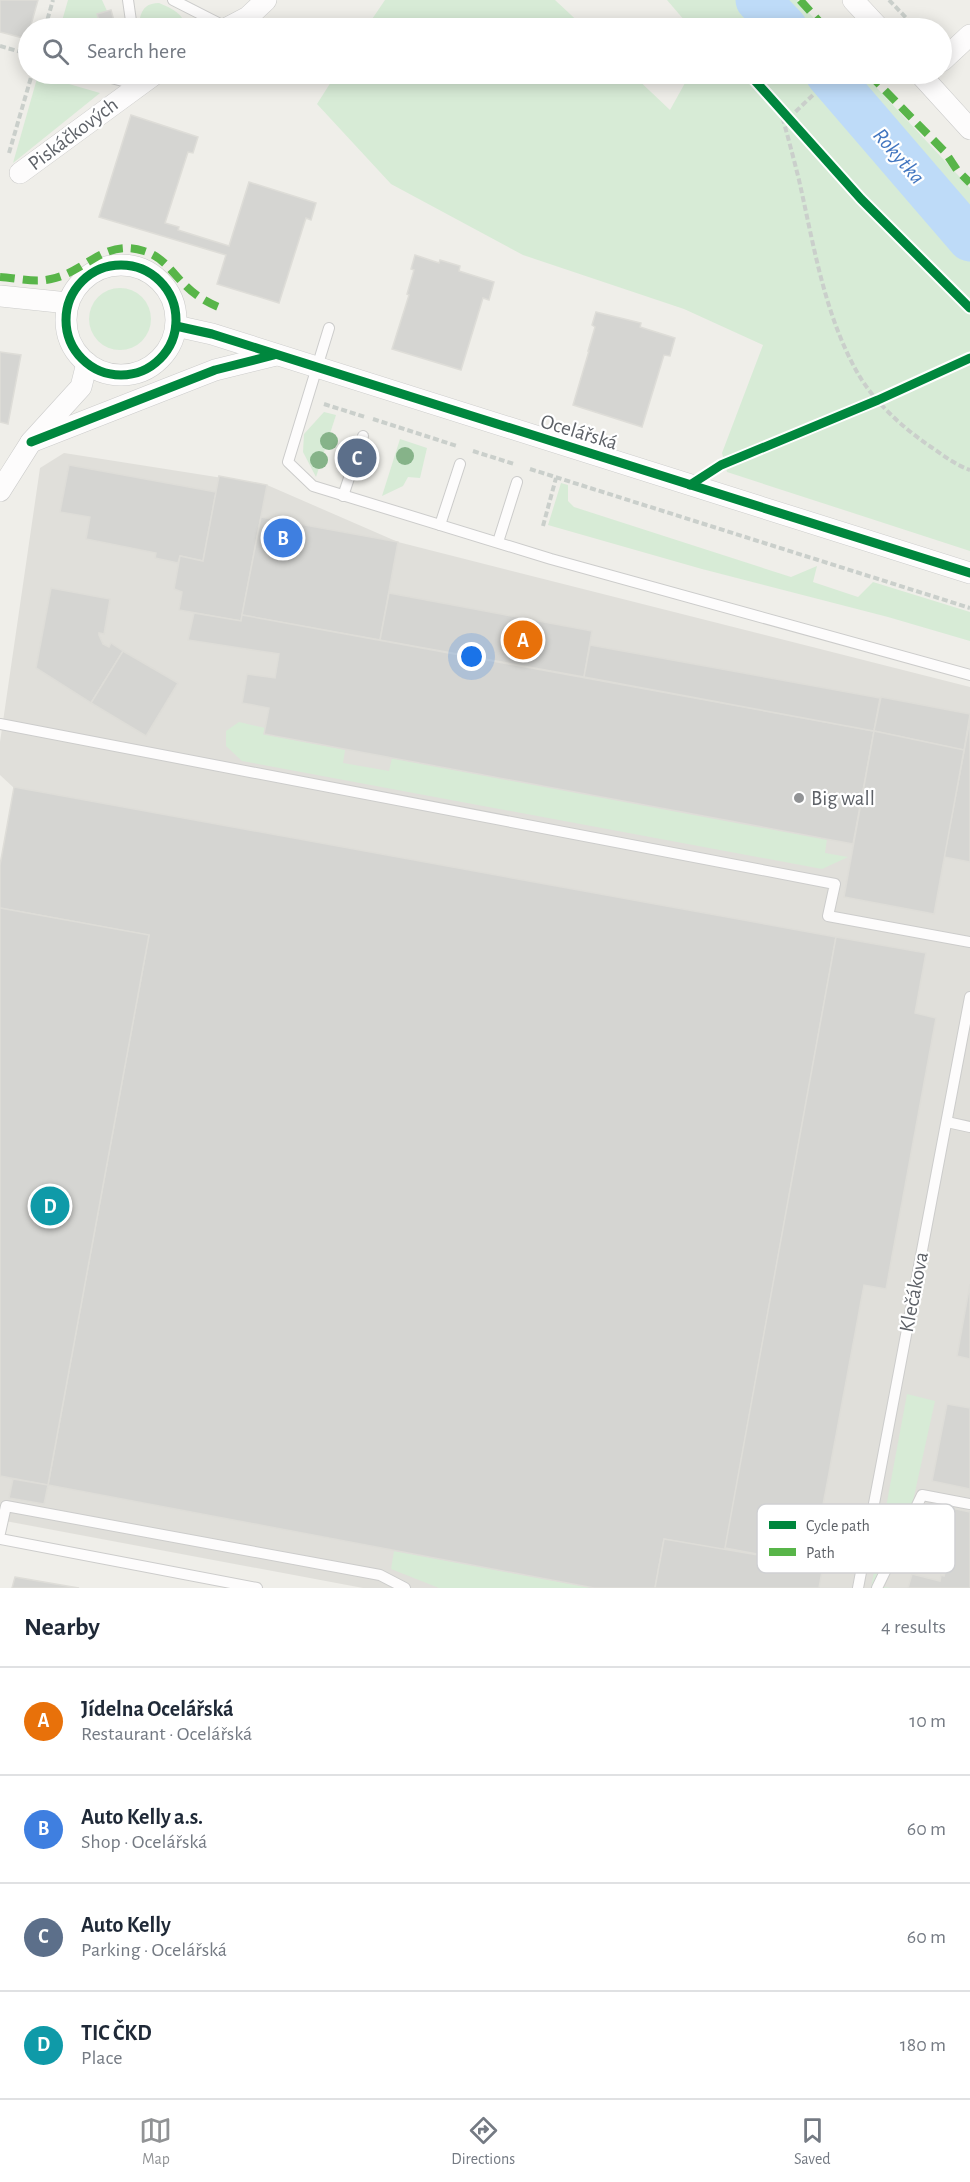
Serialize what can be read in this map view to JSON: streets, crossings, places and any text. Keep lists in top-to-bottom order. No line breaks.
{"streets":{"street":["Piskáčkových","Ocelářská"],"lane":["Klečákova"]},"water":["Rokytka"],"places":["Big wall"],"legend":["Cycle path","Path"],"page":{"search":"Search here","pins":["C","B","A","D"],"heading":["Nearby","4 results"],"list":[{"mark":"A","name":"Jídelna Ocelářská","note":"Restaurant · Ocelářská","value":"10 m"},{"mark":"B","name":"Auto Kelly a.s.","note":"Shop · Ocelářská","value":"60 m"},{"mark":"C","name":"Auto Kelly","note":"Parking · Ocelářská","value":"60 m"},{"mark":"D","name":"TIC ČKD","note":"Place","value":"180 m"}],"nav":["Map","Directions","Saved"]}}
